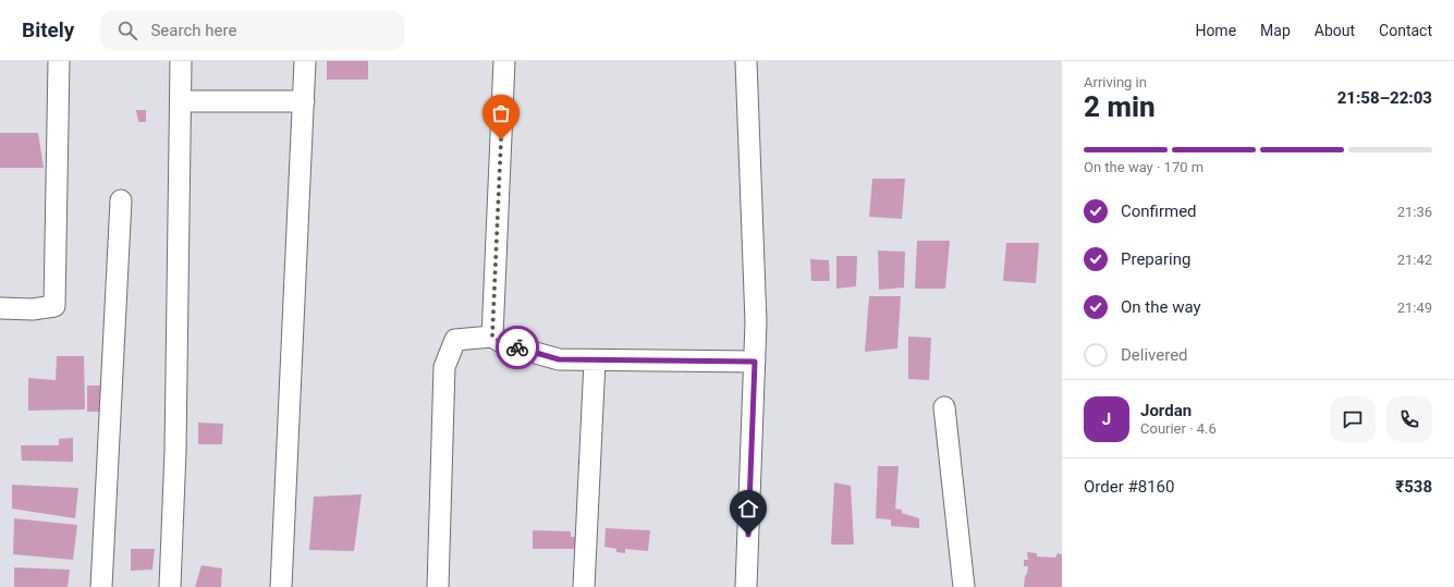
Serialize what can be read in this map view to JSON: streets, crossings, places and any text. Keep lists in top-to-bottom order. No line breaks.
{"page":{"header":"Bitely","search":"Search here","nav":["Home","Map","About","Contact"],"heading":["2 min","Arriving in","21:58–22:03"],"panel":["Jordan","Courier · 4.6","Order #8160","₹538"],"bar":"On the way · 170 m","list":[["Confirmed","21:36"],["Preparing","21:42"],["On the way","21:49"],"Delivered"],"round":"J"}}
